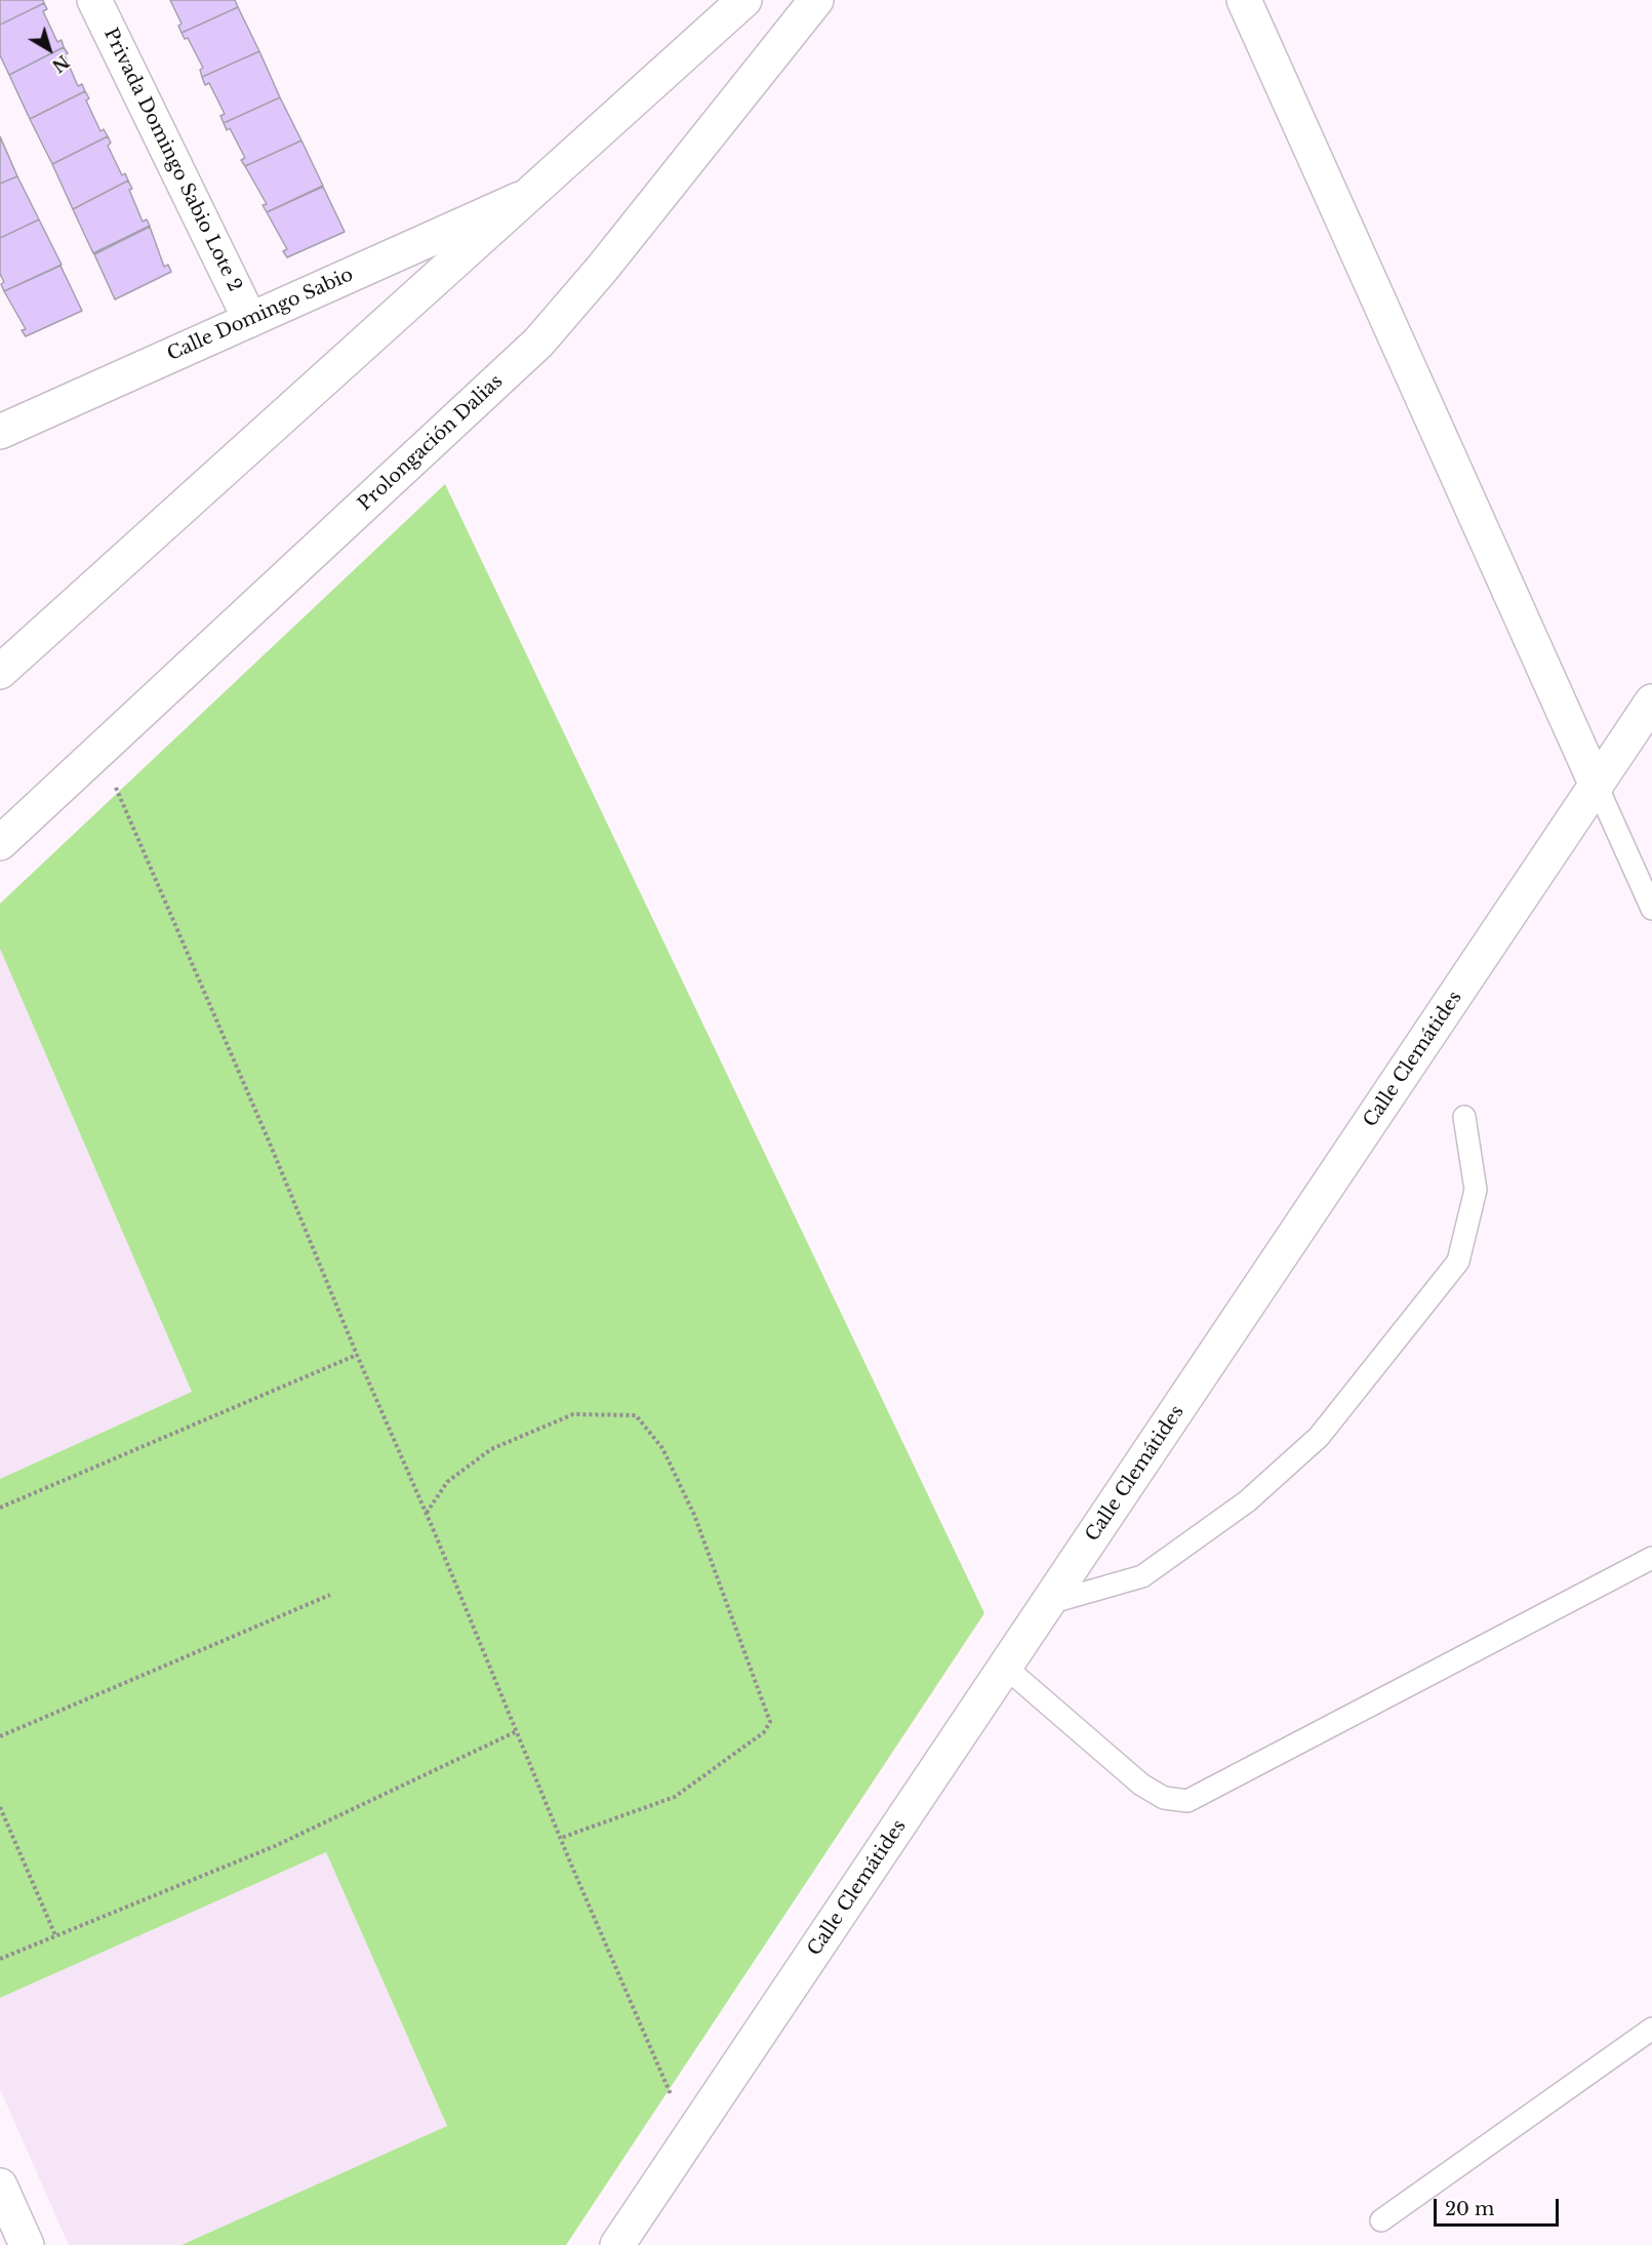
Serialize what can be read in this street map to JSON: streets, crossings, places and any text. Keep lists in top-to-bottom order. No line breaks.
{"streets":{"main road":["Privada Domingo Sabio Lote 2","Calle Domingo Sabio","Prolongación Dalias","Calle Clemátides"]},"crossings":[["Privada Domingo Sabio Lote 2","Calle Domingo Sabio"]],"scale_bar":"20 m","north":"bottom right"}
